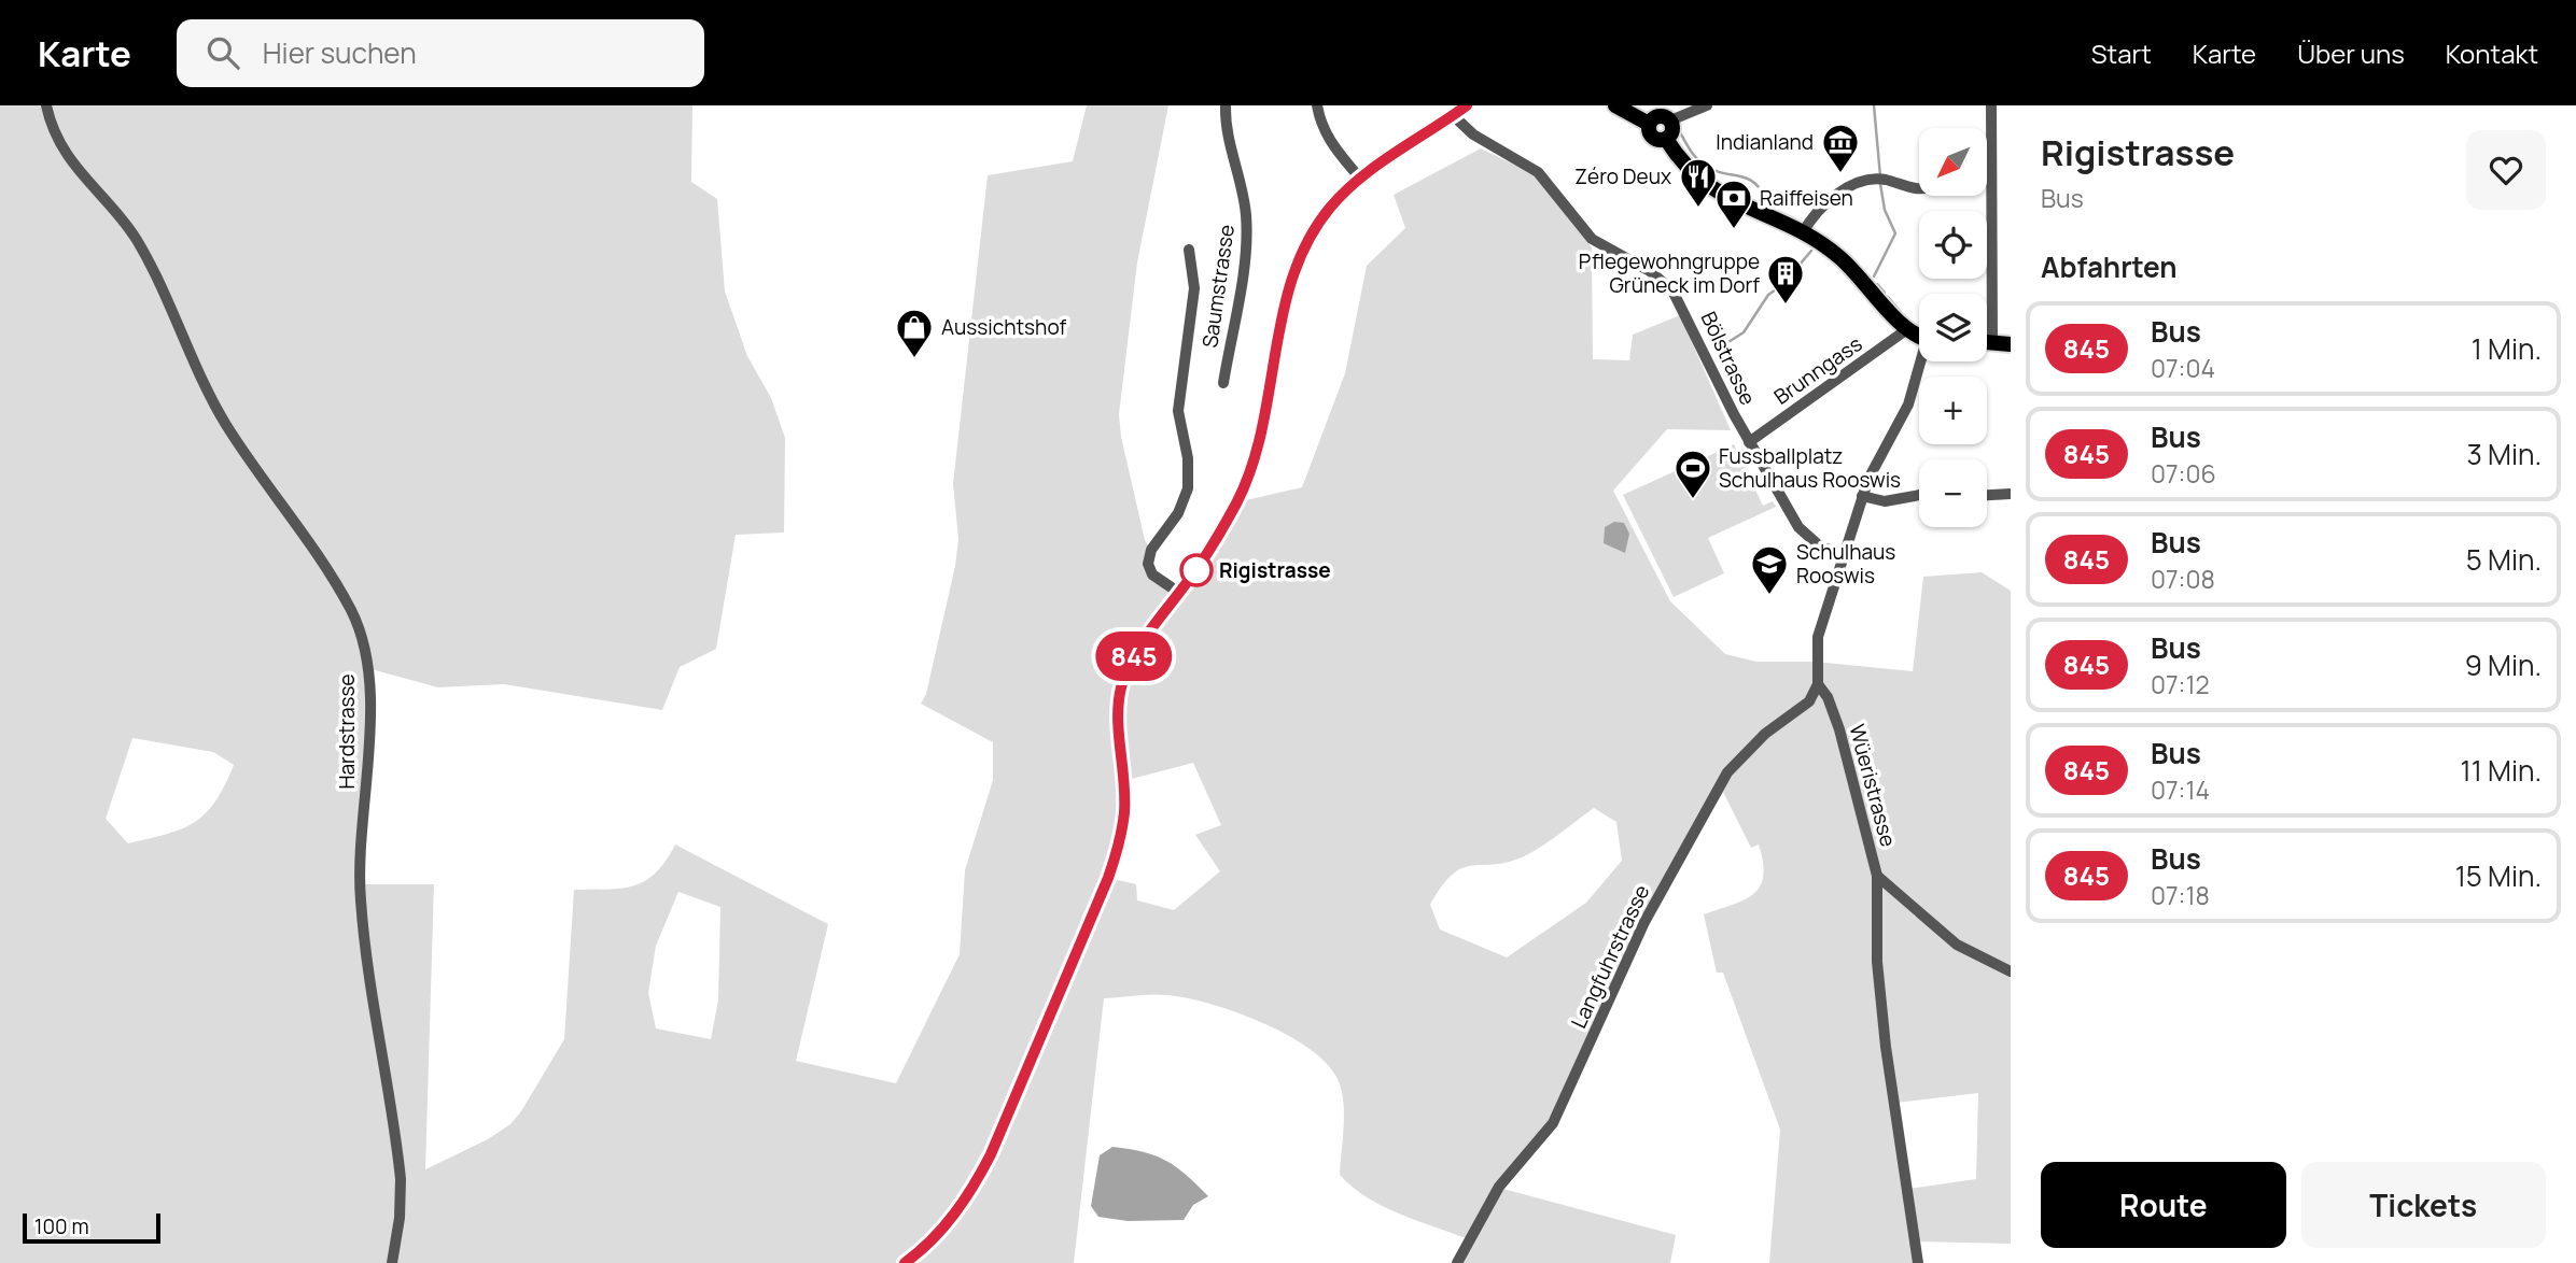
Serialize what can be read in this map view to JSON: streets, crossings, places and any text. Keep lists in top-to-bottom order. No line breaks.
{"streets":{"street":["Saumstrasse","Bölstrasse","Brunngass","Hardstrasse","Wüeristrasse","Langfuhrstrasse"]},"crossings":[["Bölstrasse","Brunngass"],["Bölstrasse","Wüeristrasse"],["Wüeristrasse","Langfuhrstrasse"]],"places":{"museum":["Indianland"],"restaurant":["Zéro Deux"],"bank":["Raiffeisen"],"building":["Pflegewohngruppe Grüneck im Dorf"],"shop":["Aussichtshof"],"sports":["Fussballplatz Schulhaus Rooswis"],"other":["Rigistrasse"],"school or university":["Schulhaus Rooswis"]},"lines":["bus line 845"],"scale_bar":"100 m","north":"bottom left","page":{"header":"Karte","search":"Hier suchen","nav":["Start","Karte","Über uns","Kontakt"],"on_map":"845","heading":[["Rigistrasse","Bus"],"Abfahrten"],"map_buttons":["+","−"],"list":[{"mark":"845","name":"Bus","note":"07:04","value":"1 Min."},{"mark":"845","name":"Bus","note":"07:06","value":"3 Min."},{"mark":"845","name":"Bus","note":"07:08","value":"5 Min."},{"mark":"845","name":"Bus","note":"07:12","value":"9 Min."},{"mark":"845","name":"Bus","note":"07:14","value":"11 Min."},{"mark":"845","name":"Bus","note":"07:18","value":"15 Min."}],"buttons":["Route","Tickets"],"scale":"100 m"}}
